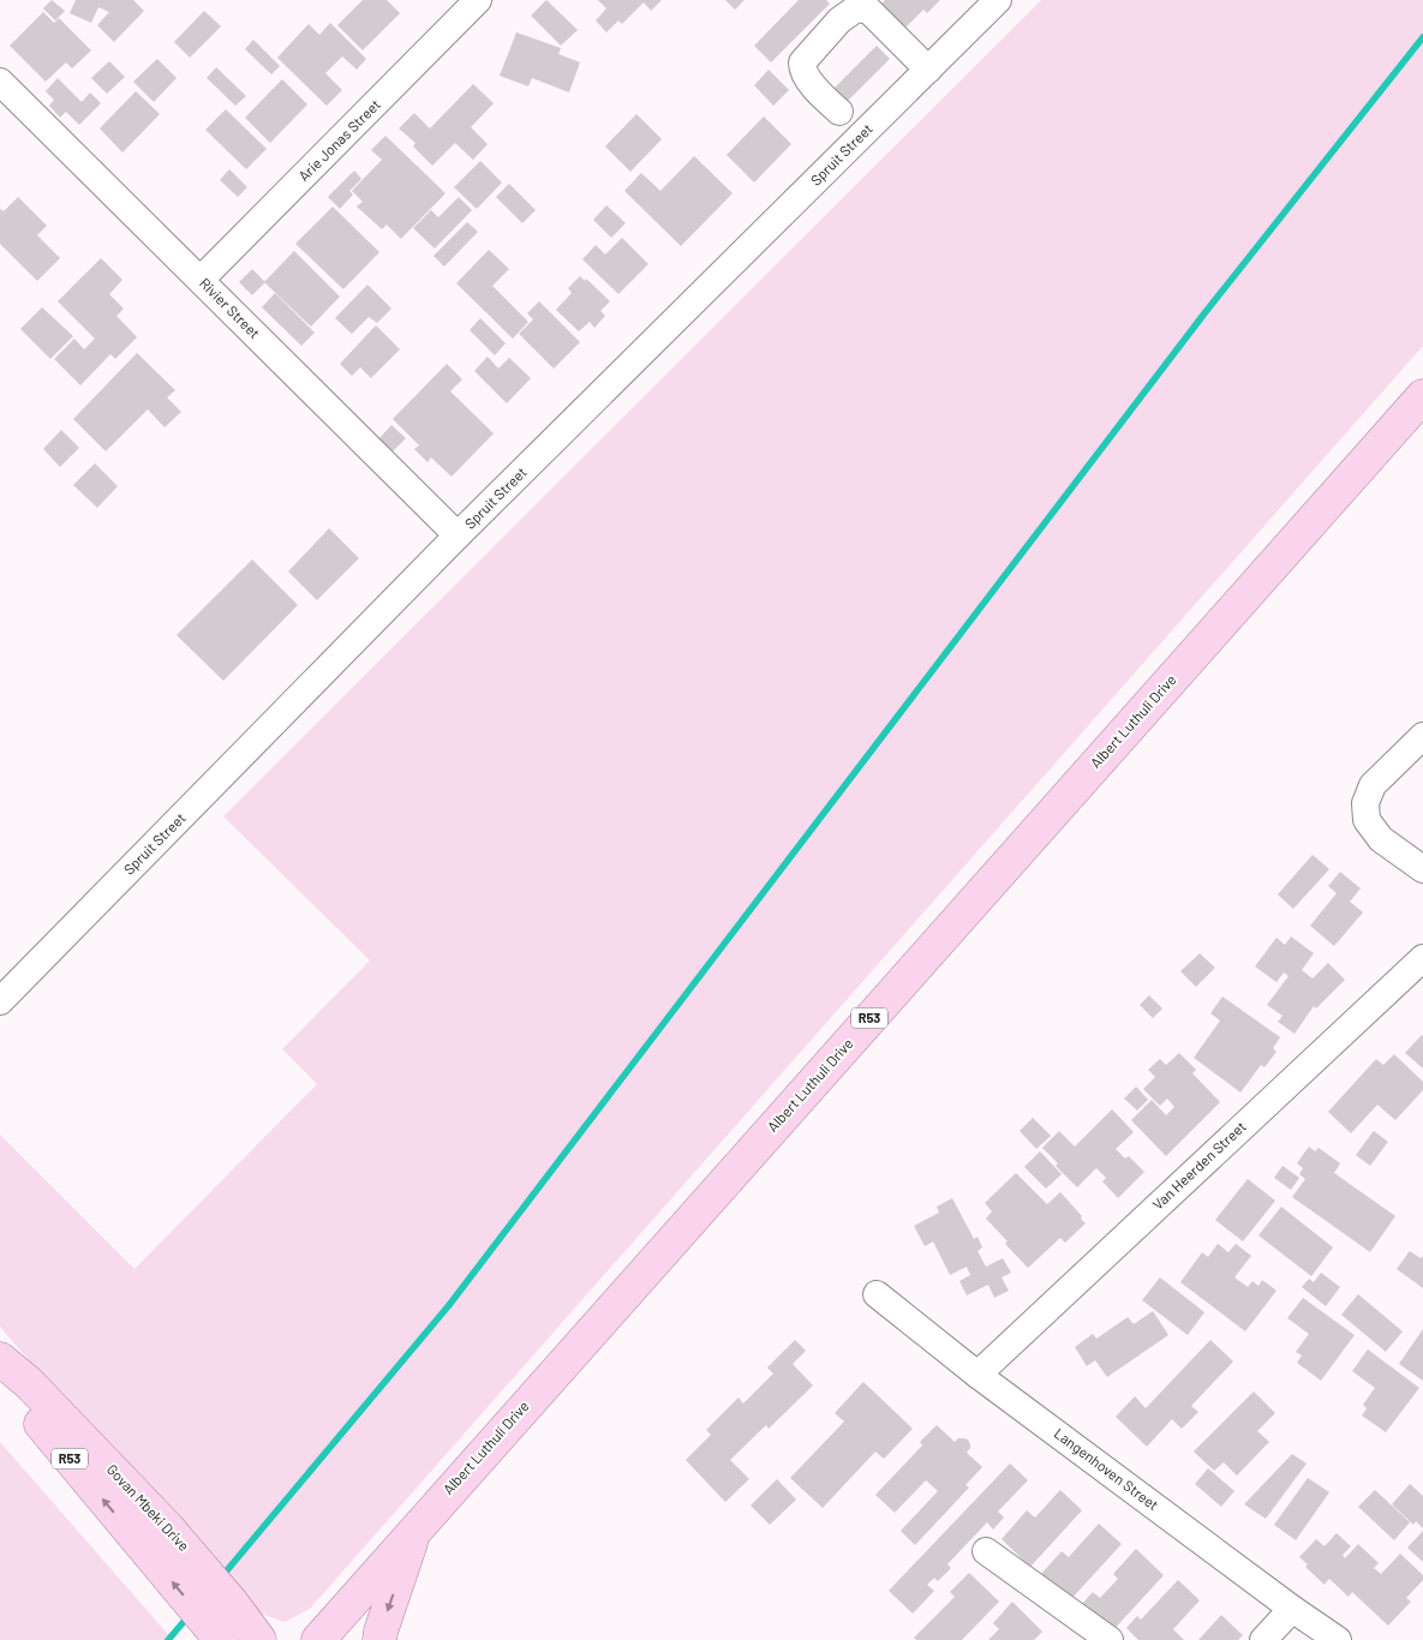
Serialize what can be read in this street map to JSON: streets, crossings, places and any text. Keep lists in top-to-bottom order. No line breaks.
{"streets":{"main road":["Albert Luthuli Drive","R53","Govan Mbeki Drive"],"street":["Arie Jonas Street","Spruit Street","Rivier Street","Van Heerden Street","Langenhoven Street"]},"crossings":[["Arie Jonas Street","Rivier Street"],["Spruit Street","Rivier Street"],["Van Heerden Street","Langenhoven Street"]]}
